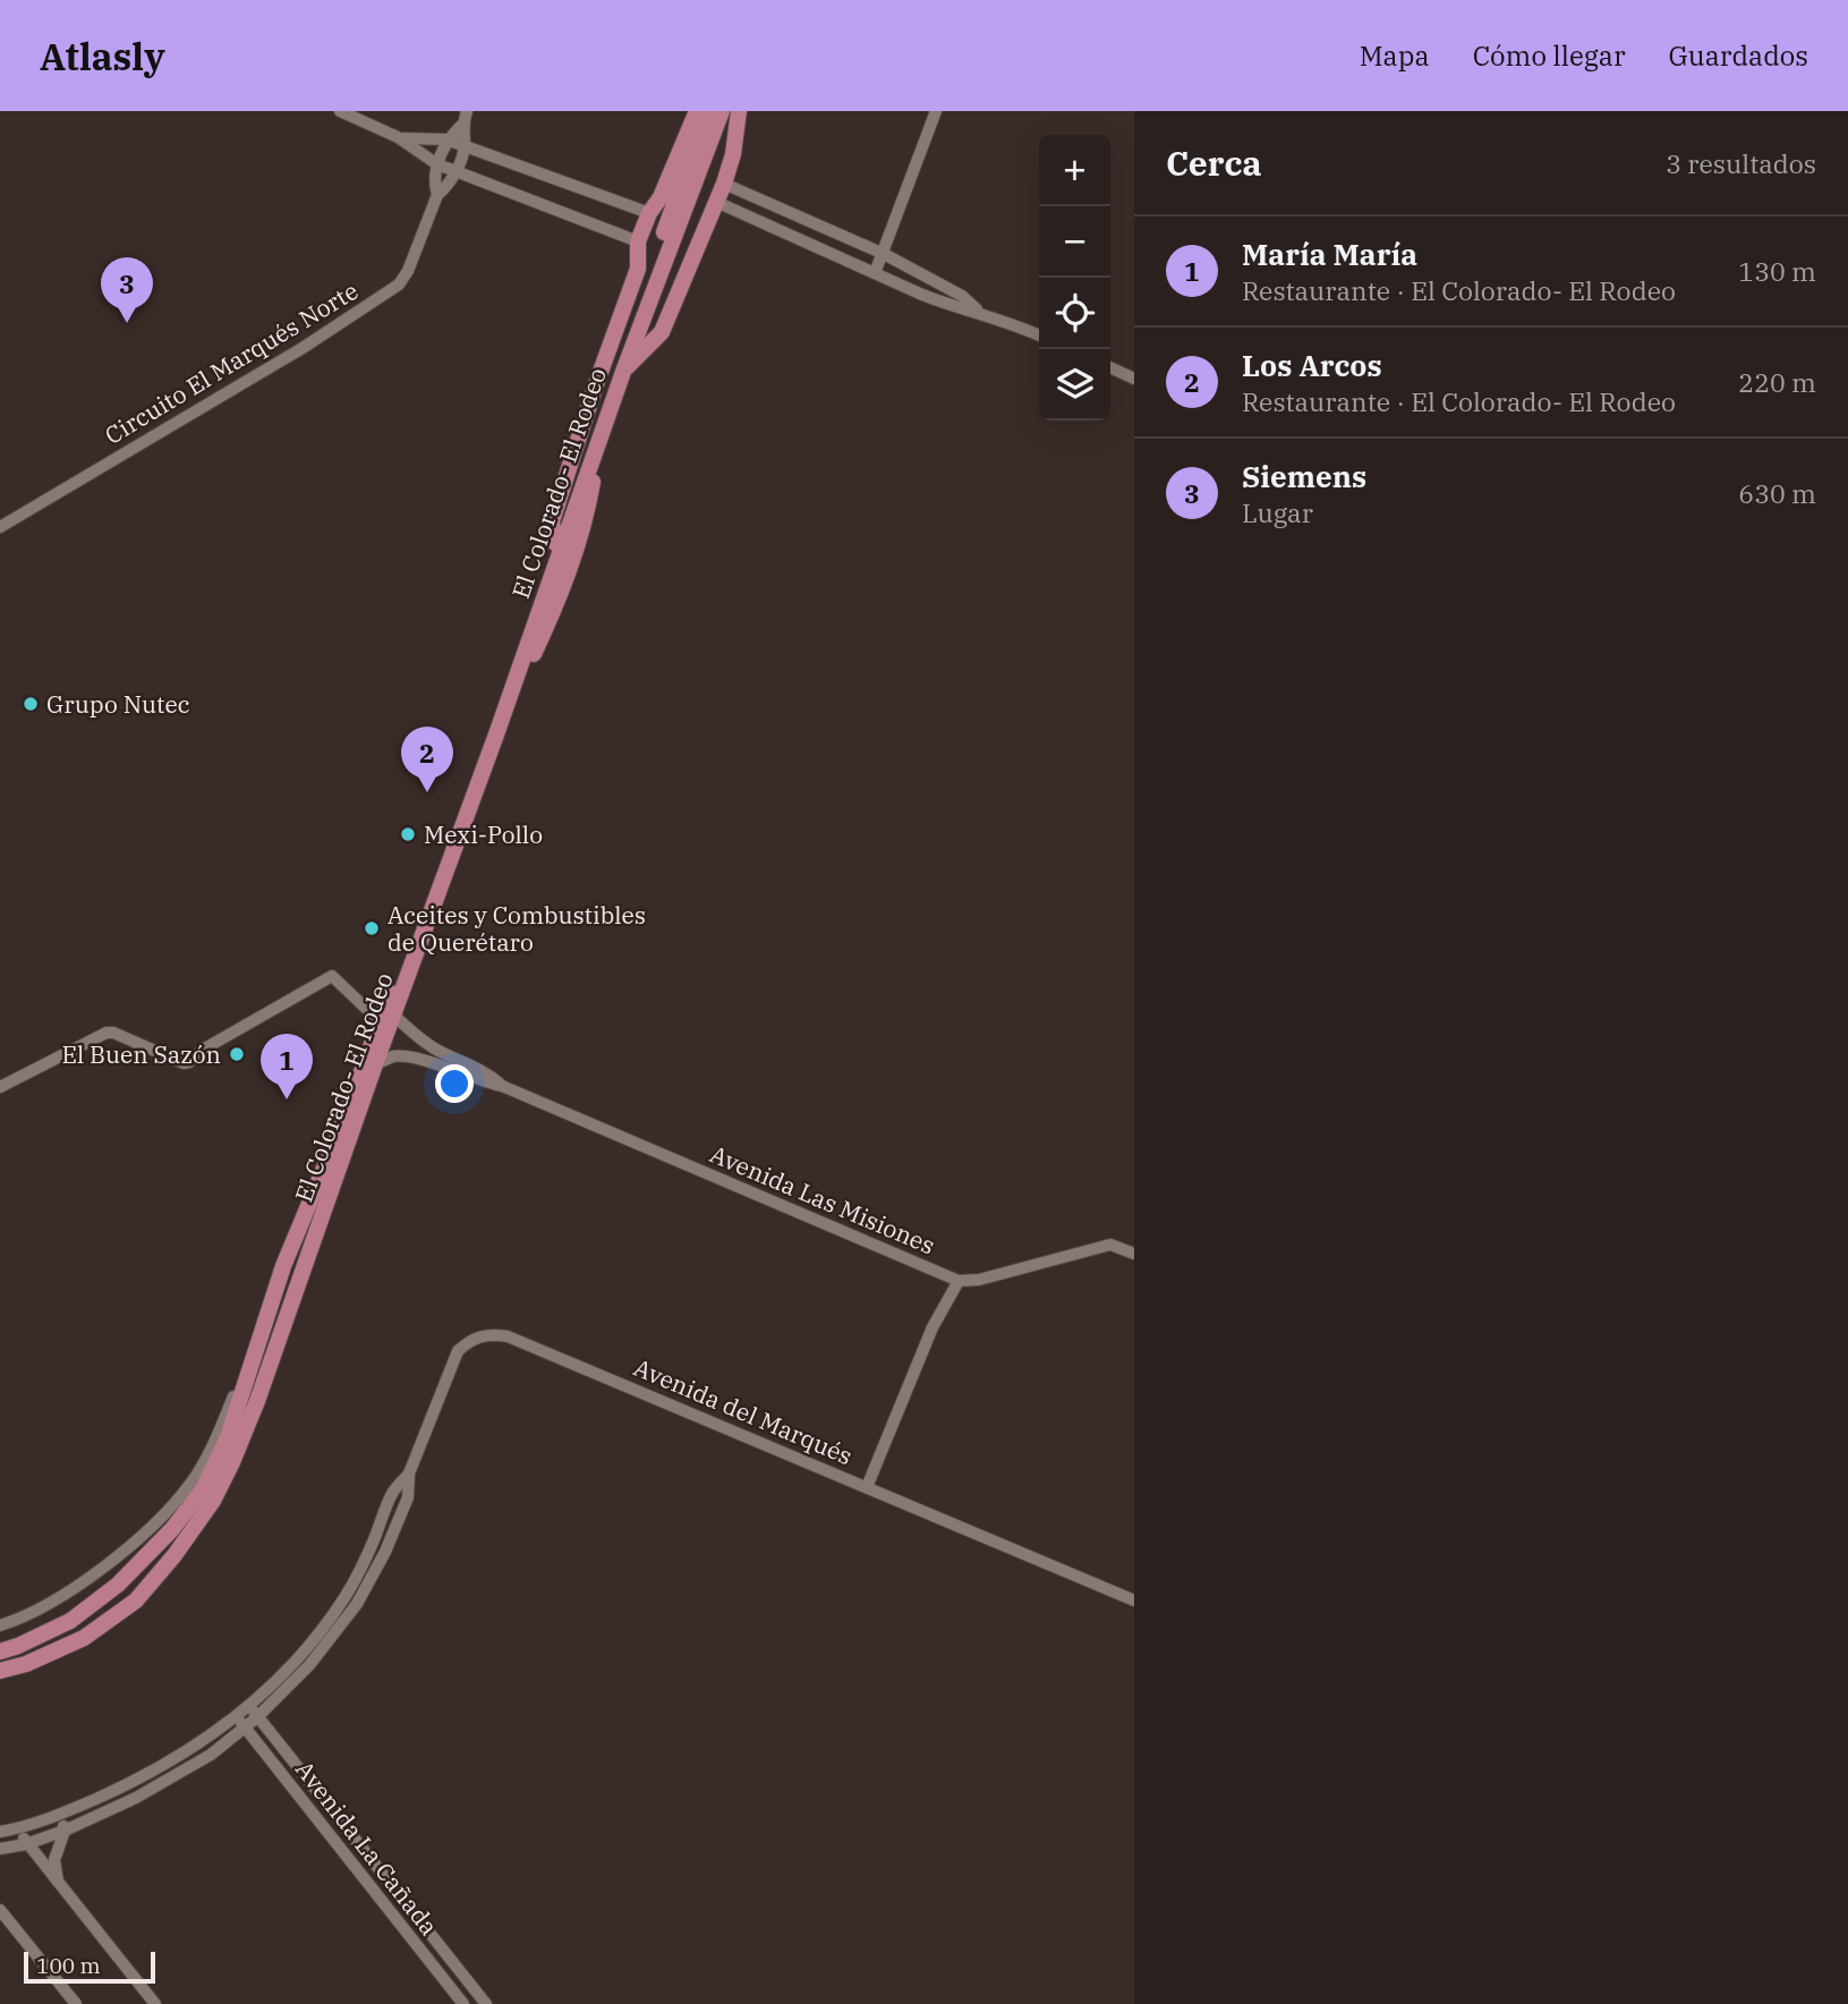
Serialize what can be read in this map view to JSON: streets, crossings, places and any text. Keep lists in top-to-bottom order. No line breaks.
{"streets":{"main road":["El Colorado- El Rodeo"],"street":["Circuito El Marqués Norte","Avenida Las Misiones","Avenida del Marqués","Avenida La Cañada"]},"crossings":[["El Colorado- El Rodeo","Avenida Las Misiones"],["Avenida del Marqués","Avenida La Cañada"]],"places":["Grupo Nutec","Mexi-Pollo","Aceites y Combustibles de Querétaro","El Buen Sazón"],"scale_bar":"100 m","page":{"header":"Atlasly","nav":["Mapa","Cómo llegar","Guardados"],"heading":["Cerca","3 resultados"],"map_buttons":["+","−"],"list":[{"mark":"1","name":"María María","note":"Restaurante · El Colorado- El Rodeo","value":"130 m"},{"mark":"2","name":"Los Arcos","note":"Restaurante · El Colorado- El Rodeo","value":"220 m"},{"mark":"3","name":"Siemens","note":"Lugar","value":"630 m"}],"pins":["3","2","1"],"scale":"100 m"}}
